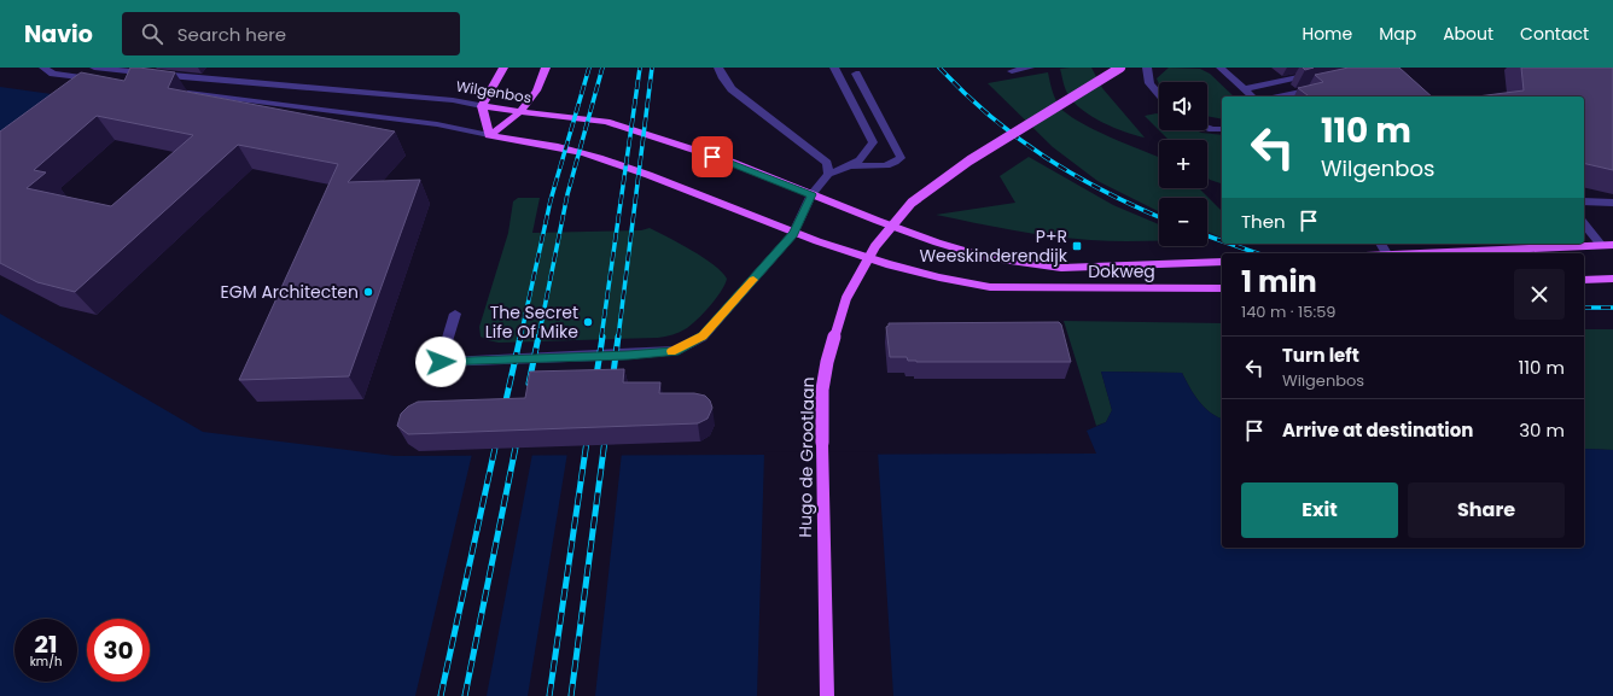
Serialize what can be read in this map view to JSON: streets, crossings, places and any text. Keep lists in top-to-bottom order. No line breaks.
{"streets":{"main road":["Wilgenbos","Dokweg","Hugo de Grootlaan"]},"crossings":[["Wilgenbos","Dokweg"]],"places":{"transit":["P+R Weeskinderendijk"],"other":["EGM Architecten","The Secret Life Of Mike"]},"page":{"header":"Navio","search":"Search here","nav":["Home","Map","About","Contact"],"map_buttons":["+","−"],"turn":["110 m","Wilgenbos"],"then":"Then","heading":["1 min","140 m · 15:59"],"list":[{"name":"Turn left","note":"Wilgenbos","value":"110 m"},{"name":"Arrive at destination","value":"30 m"}],"buttons":["Exit","Share"],"speed":"21 km/h","limit":"30"}}
